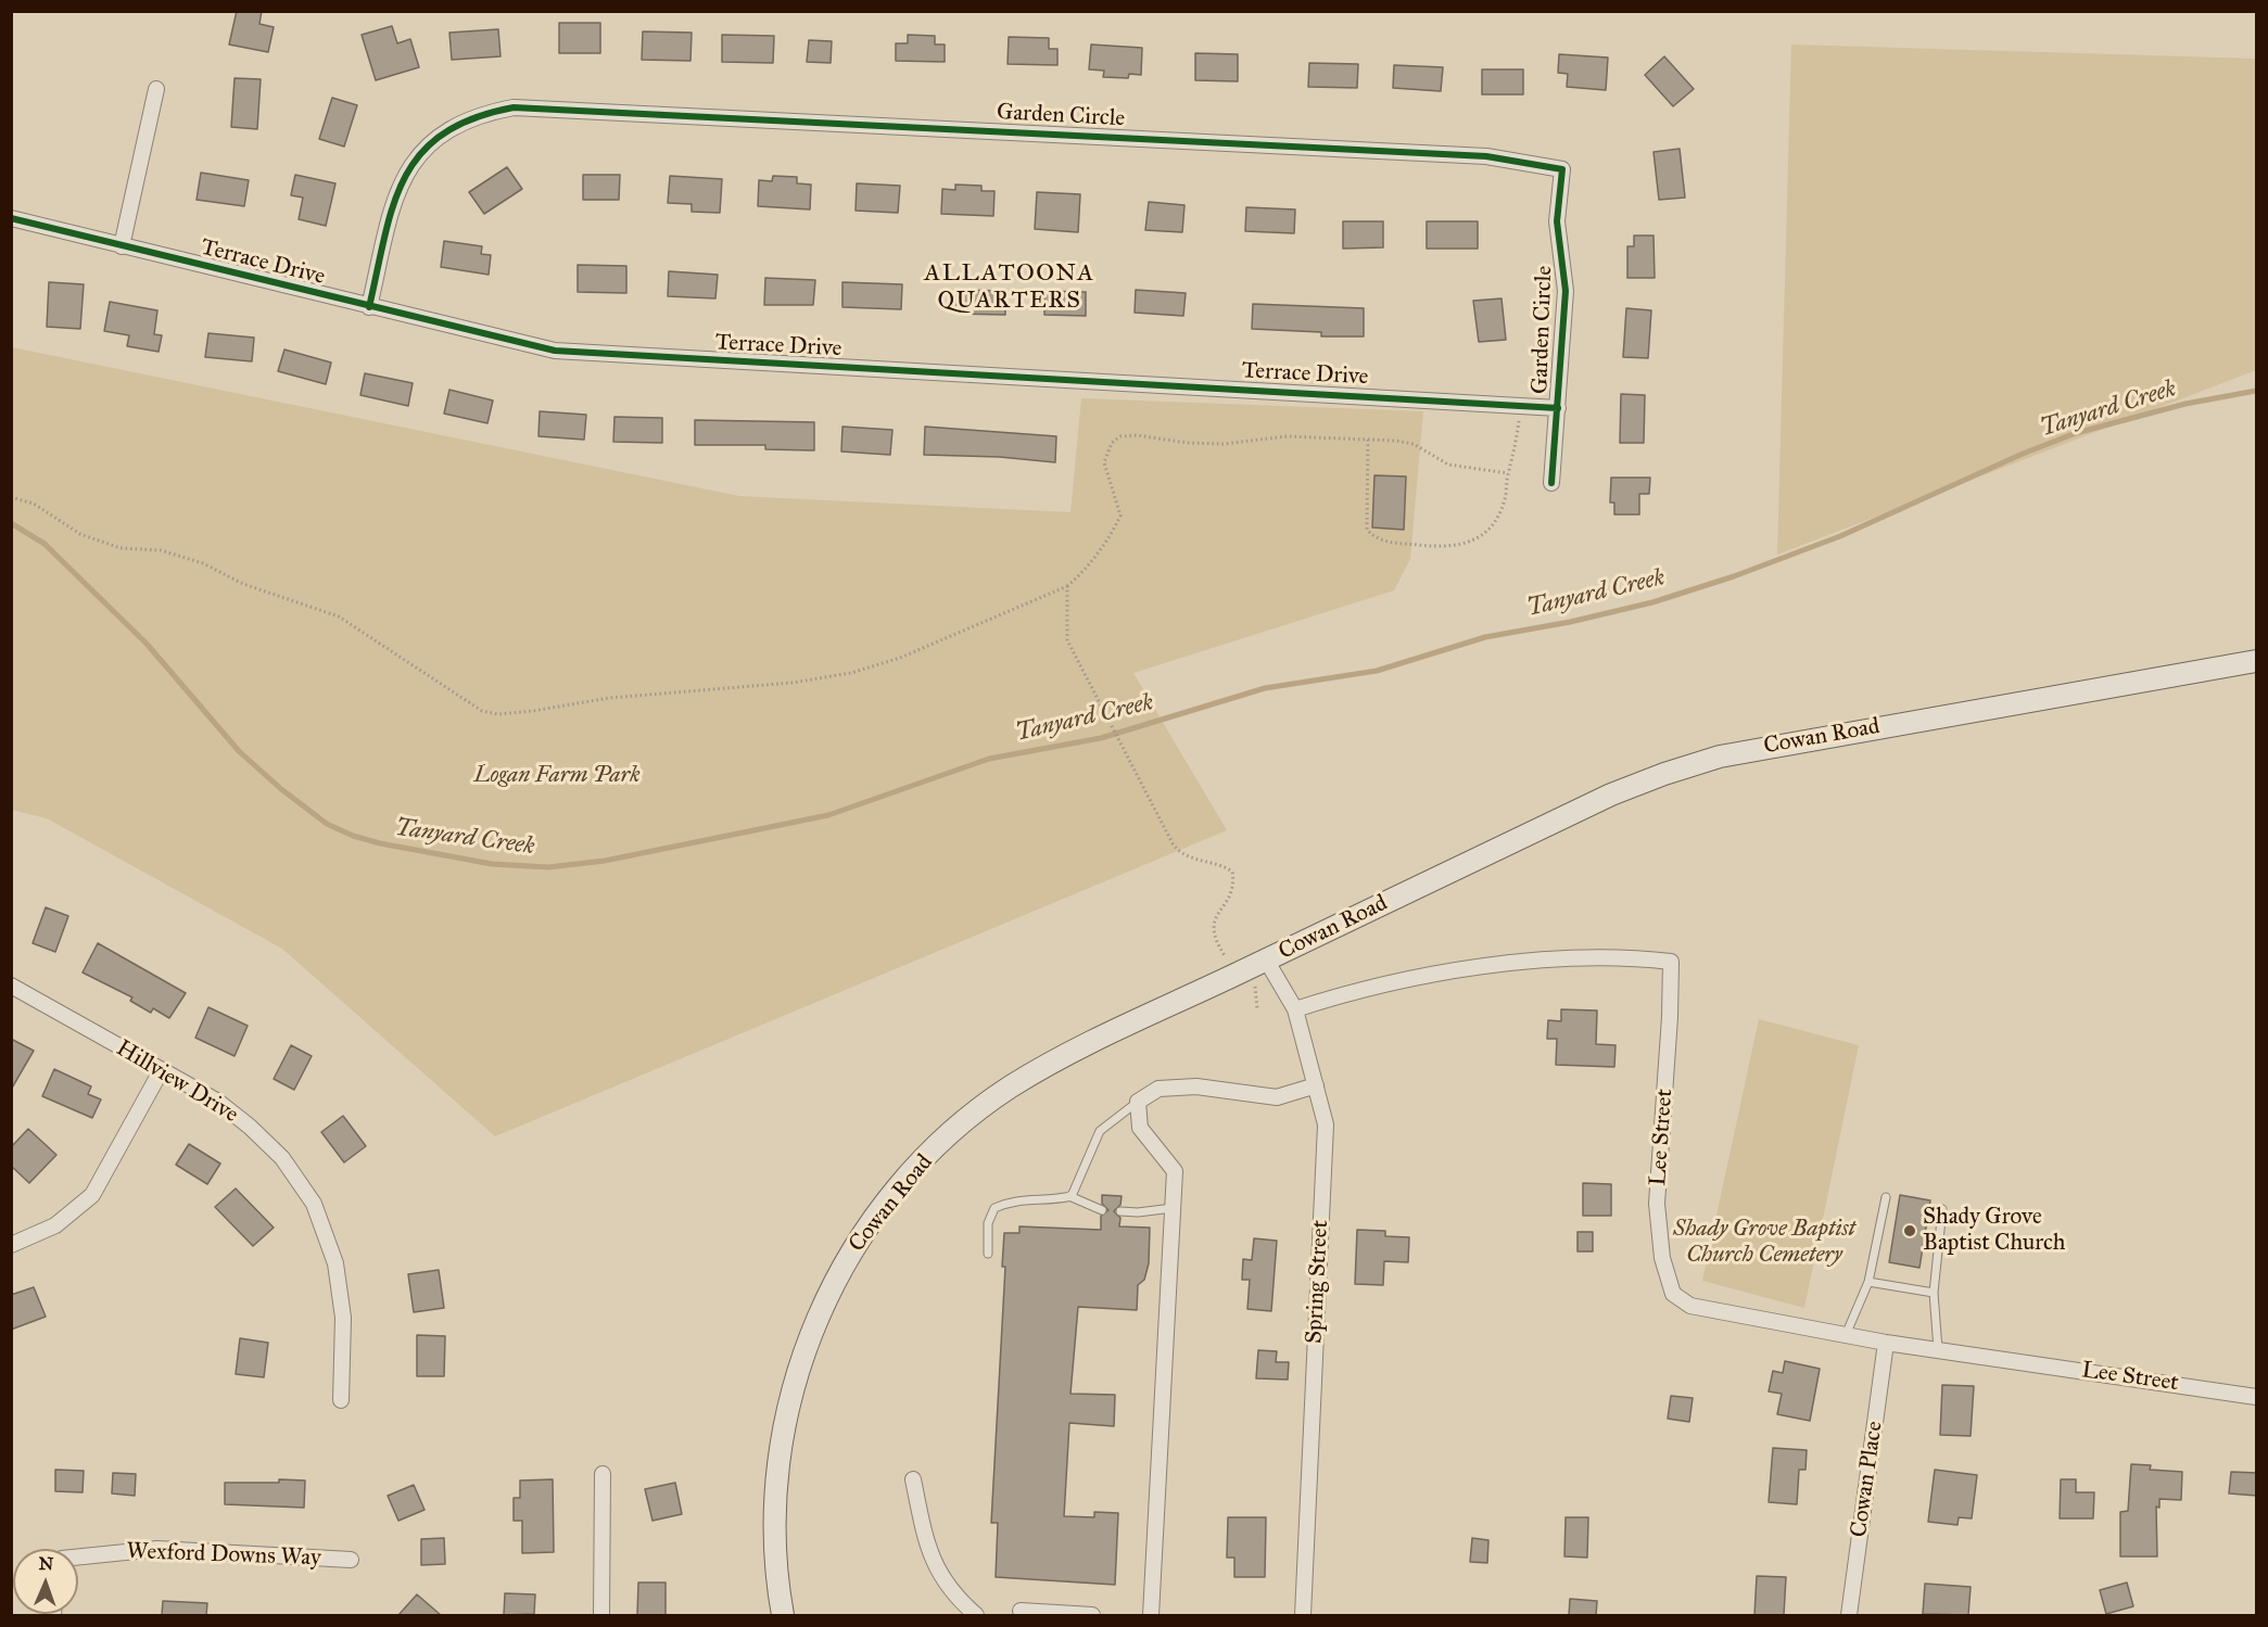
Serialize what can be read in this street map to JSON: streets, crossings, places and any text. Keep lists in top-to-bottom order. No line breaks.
{"streets":{"main road":["Cowan Road"],"street":["Garden Circle","Terrace Drive","Hillview Drive","Lee Street","Spring Street","Cowan Place","Wexford Downs Way"]},"crossings":[["Garden Circle","Terrace Drive"],["Cowan Road","Spring Street"],["Lee Street","Spring Street"],["Lee Street","Cowan Place"]],"districts":["ALLATOONA QUARTERS"],"water":["Tanyard Creek"],"parks":["Logan Farm Park","Shady Grove Baptist Church Cemetery"],"places":["Shady Grove Baptist Church"],"north":"top"}
